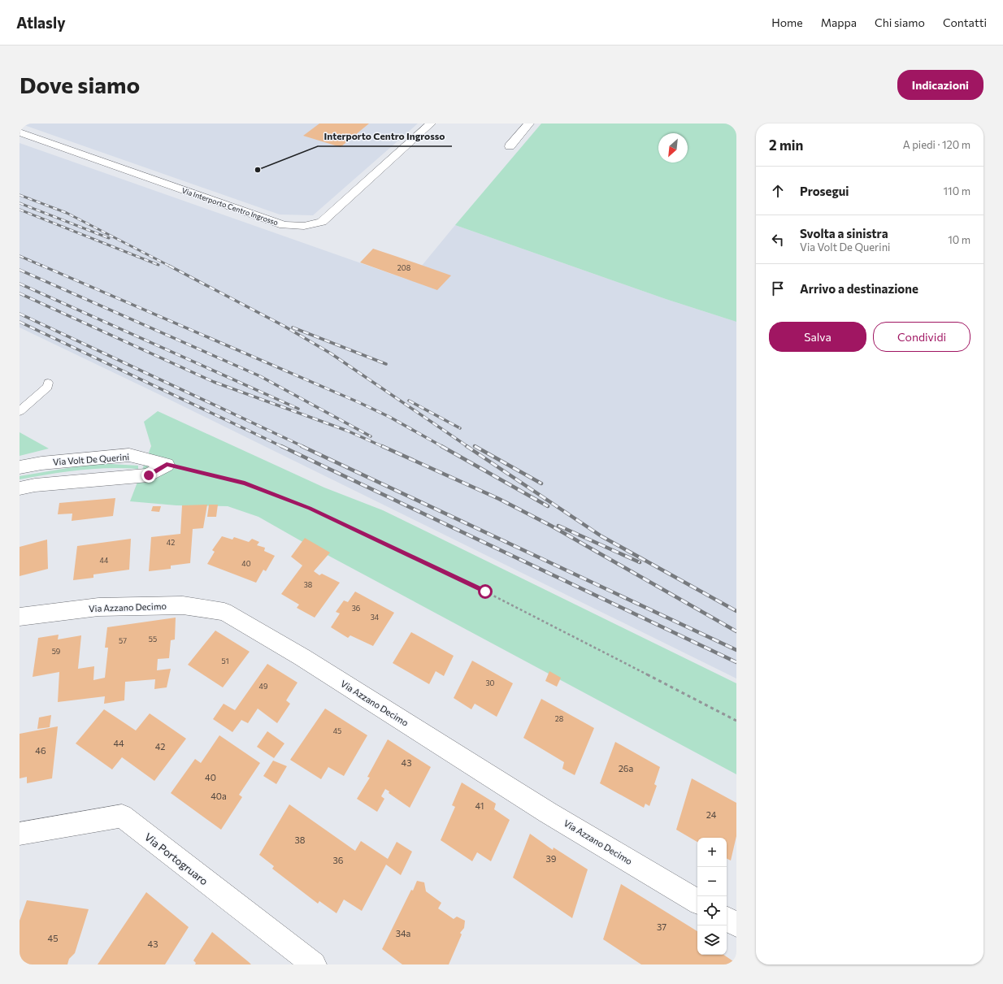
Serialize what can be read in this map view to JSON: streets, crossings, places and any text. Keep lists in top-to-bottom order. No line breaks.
{"streets":{"street":["Via Interporto Centro Ingrosso","Via Volt De Querini","Via Azzano Decimo","Via Portogruaro"]},"places":["Interporto Centro Ingrosso"],"house_numbers":["208","42","44","40","38","36","34","55","57","59","51","30","49","28","45","44","42","46","43","26a","40","40a","41","24","38","39","36","37","34a","45","43"],"north":"bottom left","page":{"header":"Atlasly","nav":["Home","Mappa","Chi siamo","Contatti"],"buttons":["Indicazioni",["Salva","Condividi"]],"title":"Dove siamo","heading":["2 min","A piedi · 120 m"],"list":[["Prosegui","110 m"],["Svolta a sinistra","Via Volt De Querini","10 m"],"Arrivo a destinazione"],"map_buttons":["+","−"]}}
